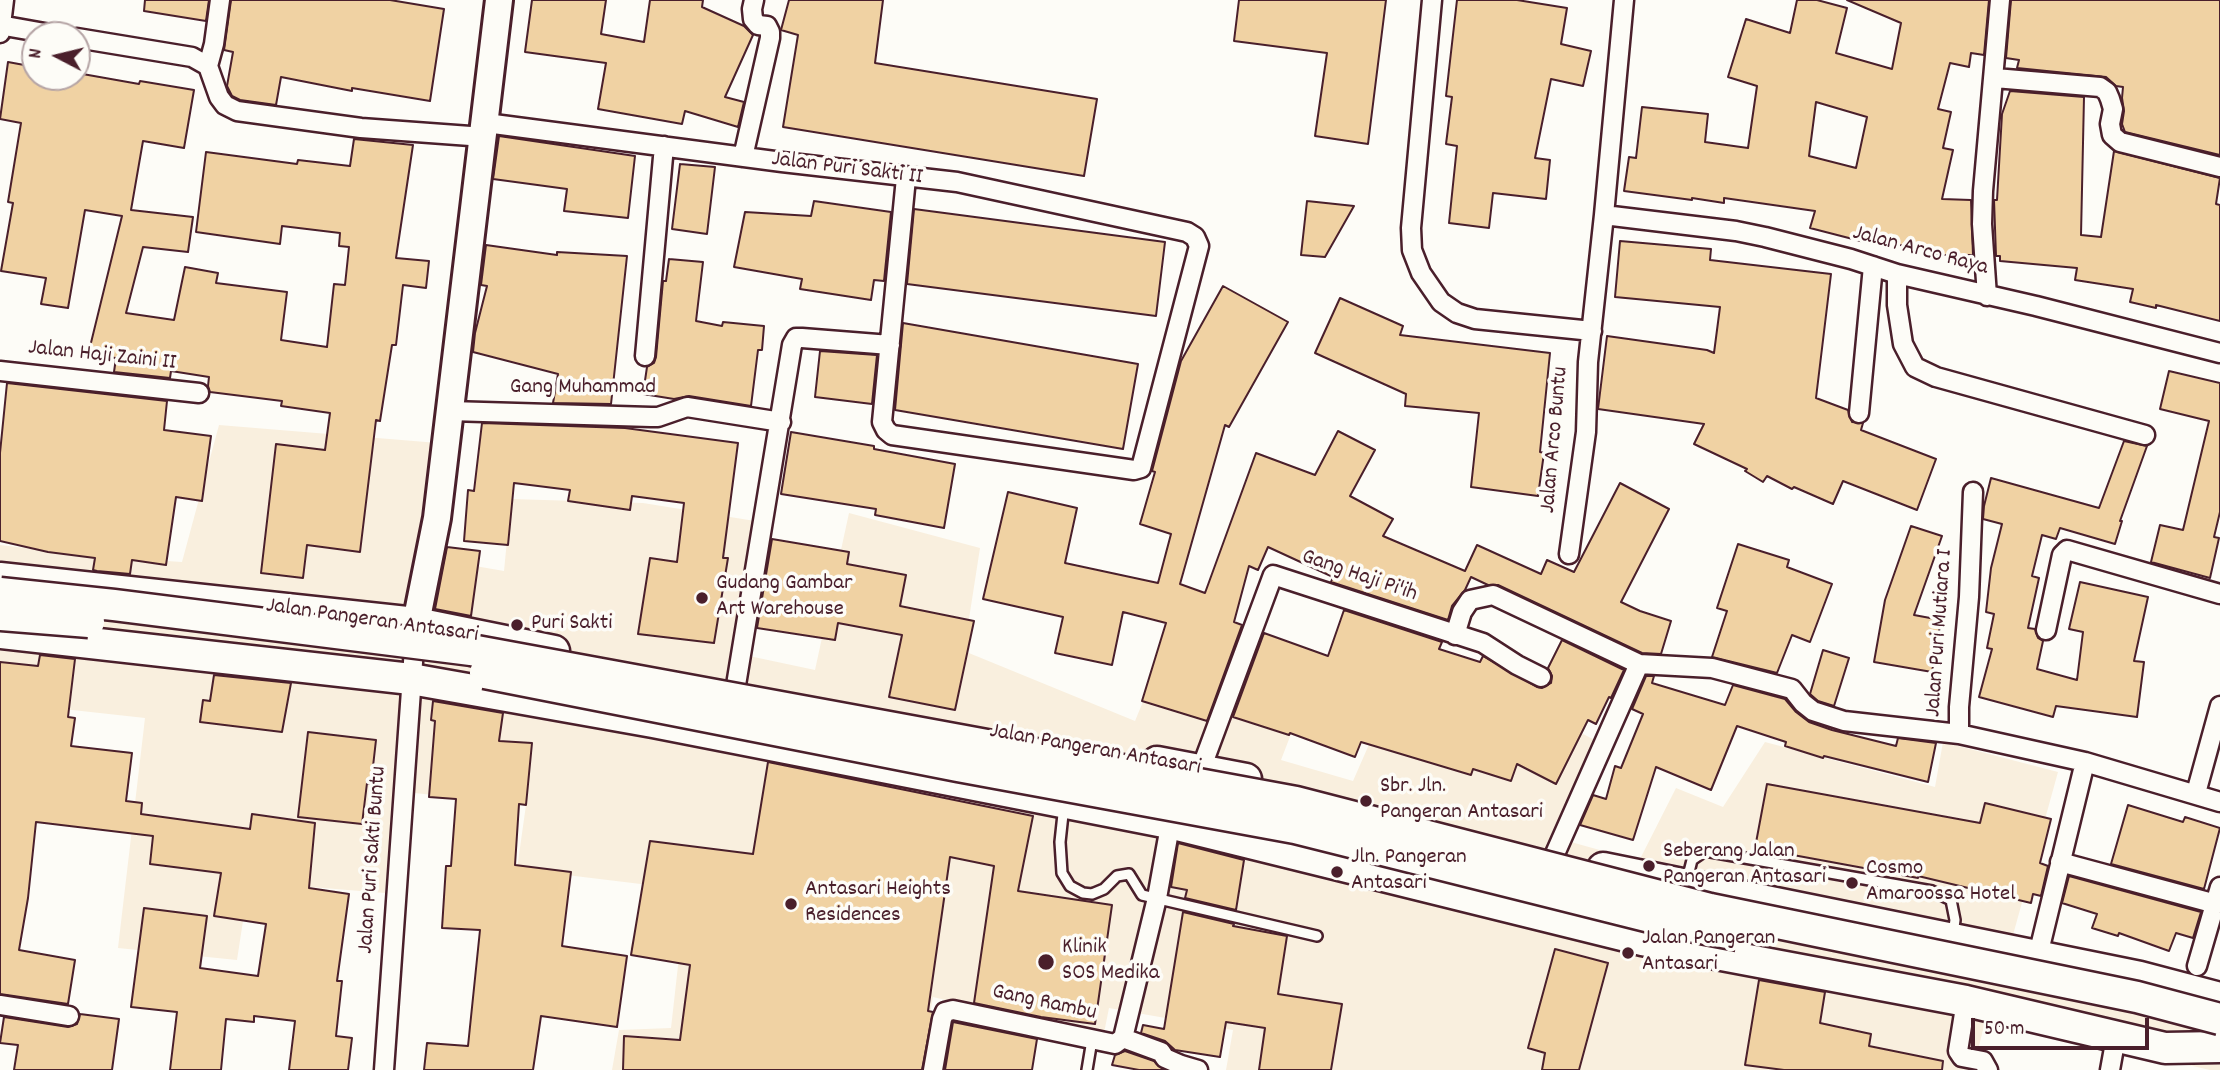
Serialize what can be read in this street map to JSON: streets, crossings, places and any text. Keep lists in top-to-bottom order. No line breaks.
{"streets":{"main road":["Jalan Pangeran Antasari"],"street":["Jalan Puri Sakti II","Jalan Arco Raya","Jalan Haji Zaini II","Gang Muhammad","Jalan Arco Buntu","Gang Haji Pi'ih","Jalan Puri Mutiara I","Jalan Puri Sakti Buntu","Gang Rambu"]},"crossings":[["Gang Haji Pi'ih","Jalan Pangeran Antasari"],["Gang Haji Pi'ih","Gang Rambu"],["Jalan Pangeran Antasari","Gang Rambu"]],"places":["Gudang Gambar Art Warehouse","Puri Sakti","Sbr. Jln. Pangeran Antasari","Seberang Jalan Pangeran Antasari","Jln. Pangeran Antasari","Cosmo Amaroossa Hotel","Antasari Heights Residences","Jalan Pangeran Antasari","Klinik SOS Medika"],"scale_bar":"50 m","north":"left"}
